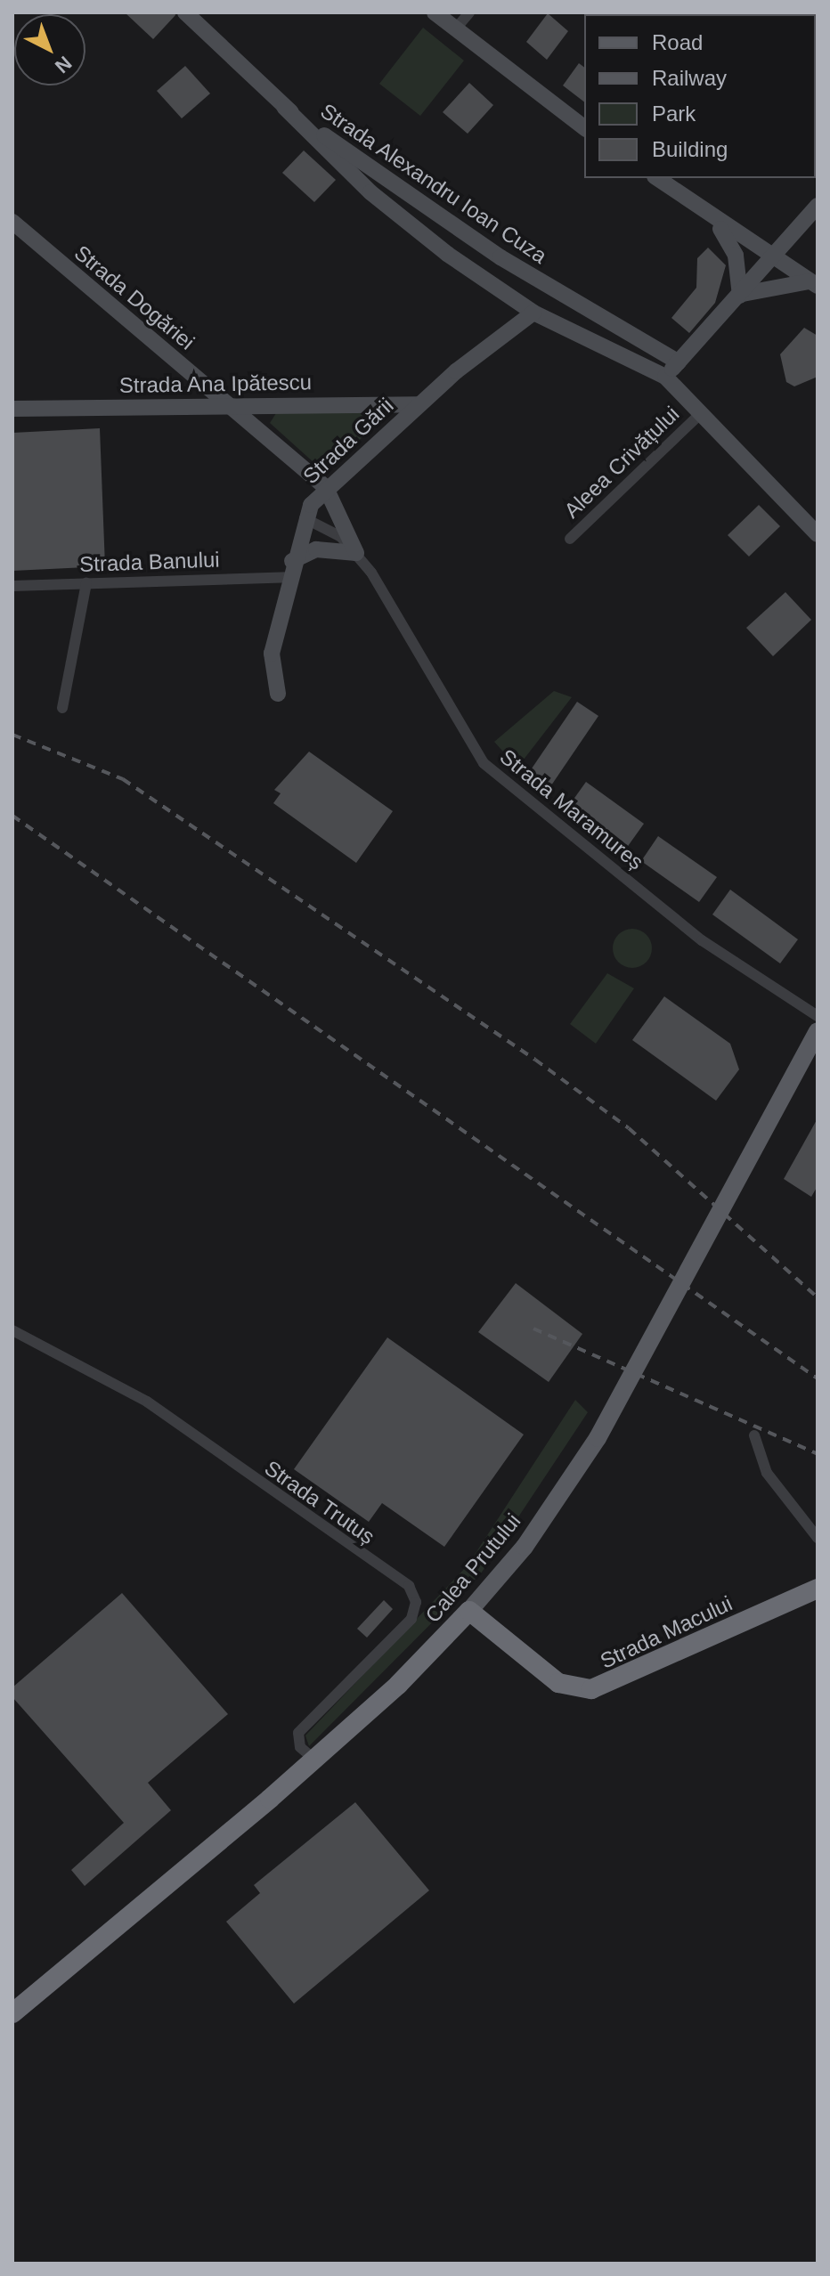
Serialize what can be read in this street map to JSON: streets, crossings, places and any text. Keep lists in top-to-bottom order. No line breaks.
{"streets":{"highway":["Calea Prutului","Strada Macului"],"main road":["Strada Alexandru Ioan Cuza","Strada Dogăriei","Strada Ana Ipătescu","Strada Gării"],"street":["Aleea Crivățului","Strada Banului","Strada Maramureș","Strada Trutuș"]},"crossings":[["Strada Dogăriei","Strada Ana Ipătescu"],["Strada Dogăriei","Strada Gării"],["Strada Ana Ipătescu","Strada Gării"],["Strada Gării","Strada Banului"],["Strada Gării","Strada Maramureș"],["Strada Trutuș","Calea Prutului"],["Calea Prutului","Strada Macului"]],"legend":["Road","Railway","Park","Building"],"north":"bottom right"}
